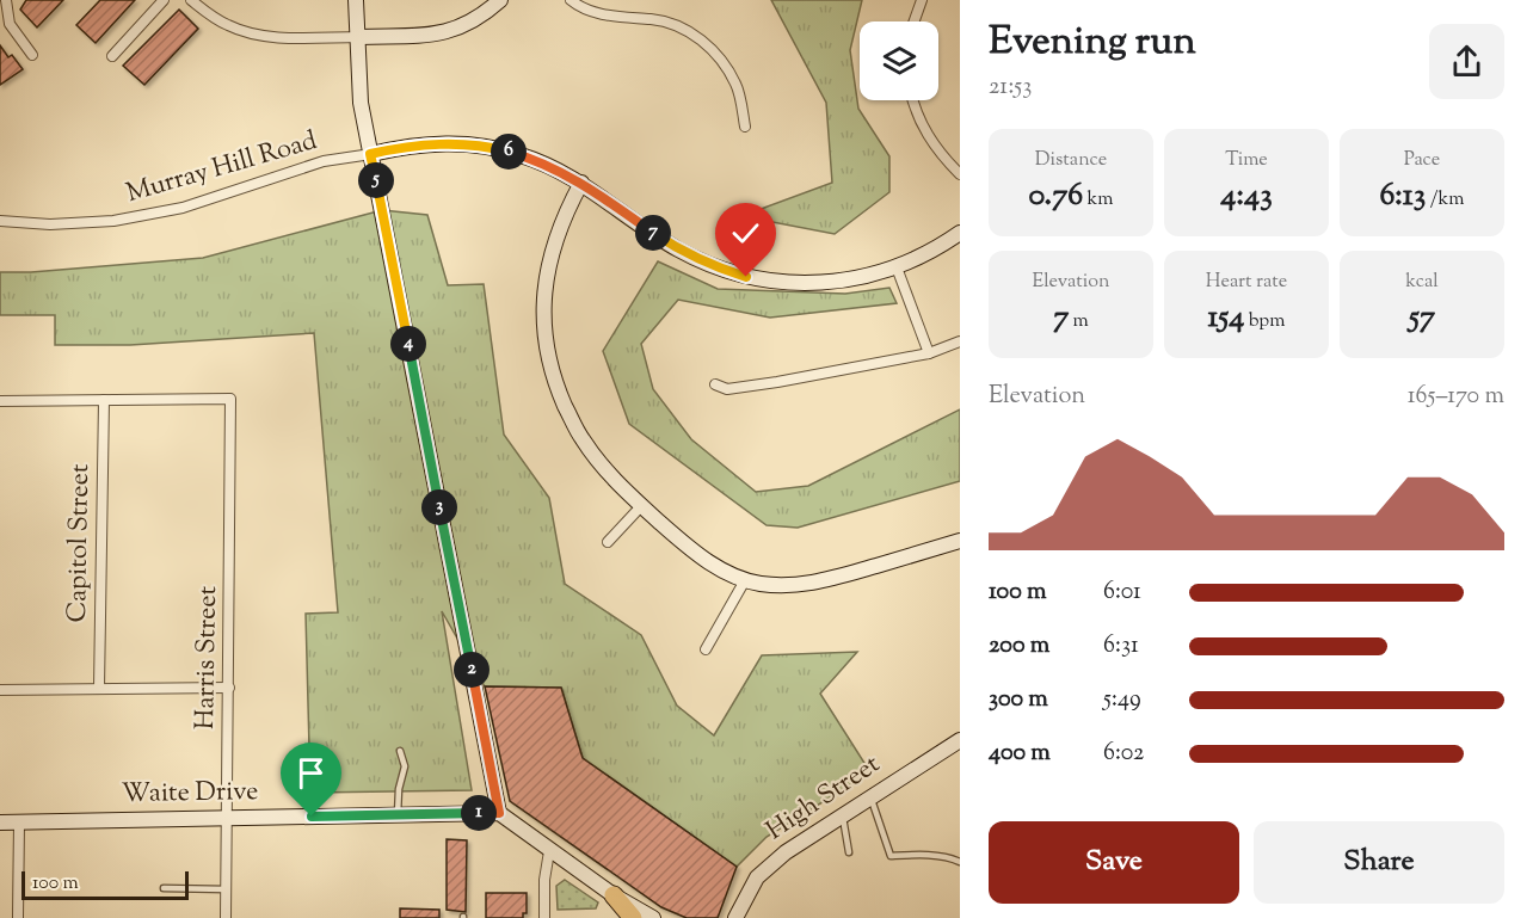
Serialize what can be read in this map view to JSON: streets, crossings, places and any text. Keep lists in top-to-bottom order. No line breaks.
{"streets":{"street":["Murray Hill Road","Capitol Street","Harris Street","Waite Drive","High Street"]},"crossings":[["Capitol Street","Harris Street"],["Harris Street","Waite Drive"]],"scale_bar":"100 m","page":{"heading":["Evening run","21:53"],"stats":[["Distance","0.76 km"],["Time","4:43"],["Pace","6:13 /km"],["Elevation","7 m"],["Heart rate","154 bpm"],["kcal","57"]],"pins":["6","5","7","4","3","2","1"],"chart":["Elevation","165–170 m"],"list":[{"name":"100 m","note":"6:01"},{"name":"200 m","note":"6:31"},{"name":"300 m","note":"5:49"},{"name":"400 m","note":"6:02"}],"buttons":["Save","Share"],"scale":"100 m"}}
